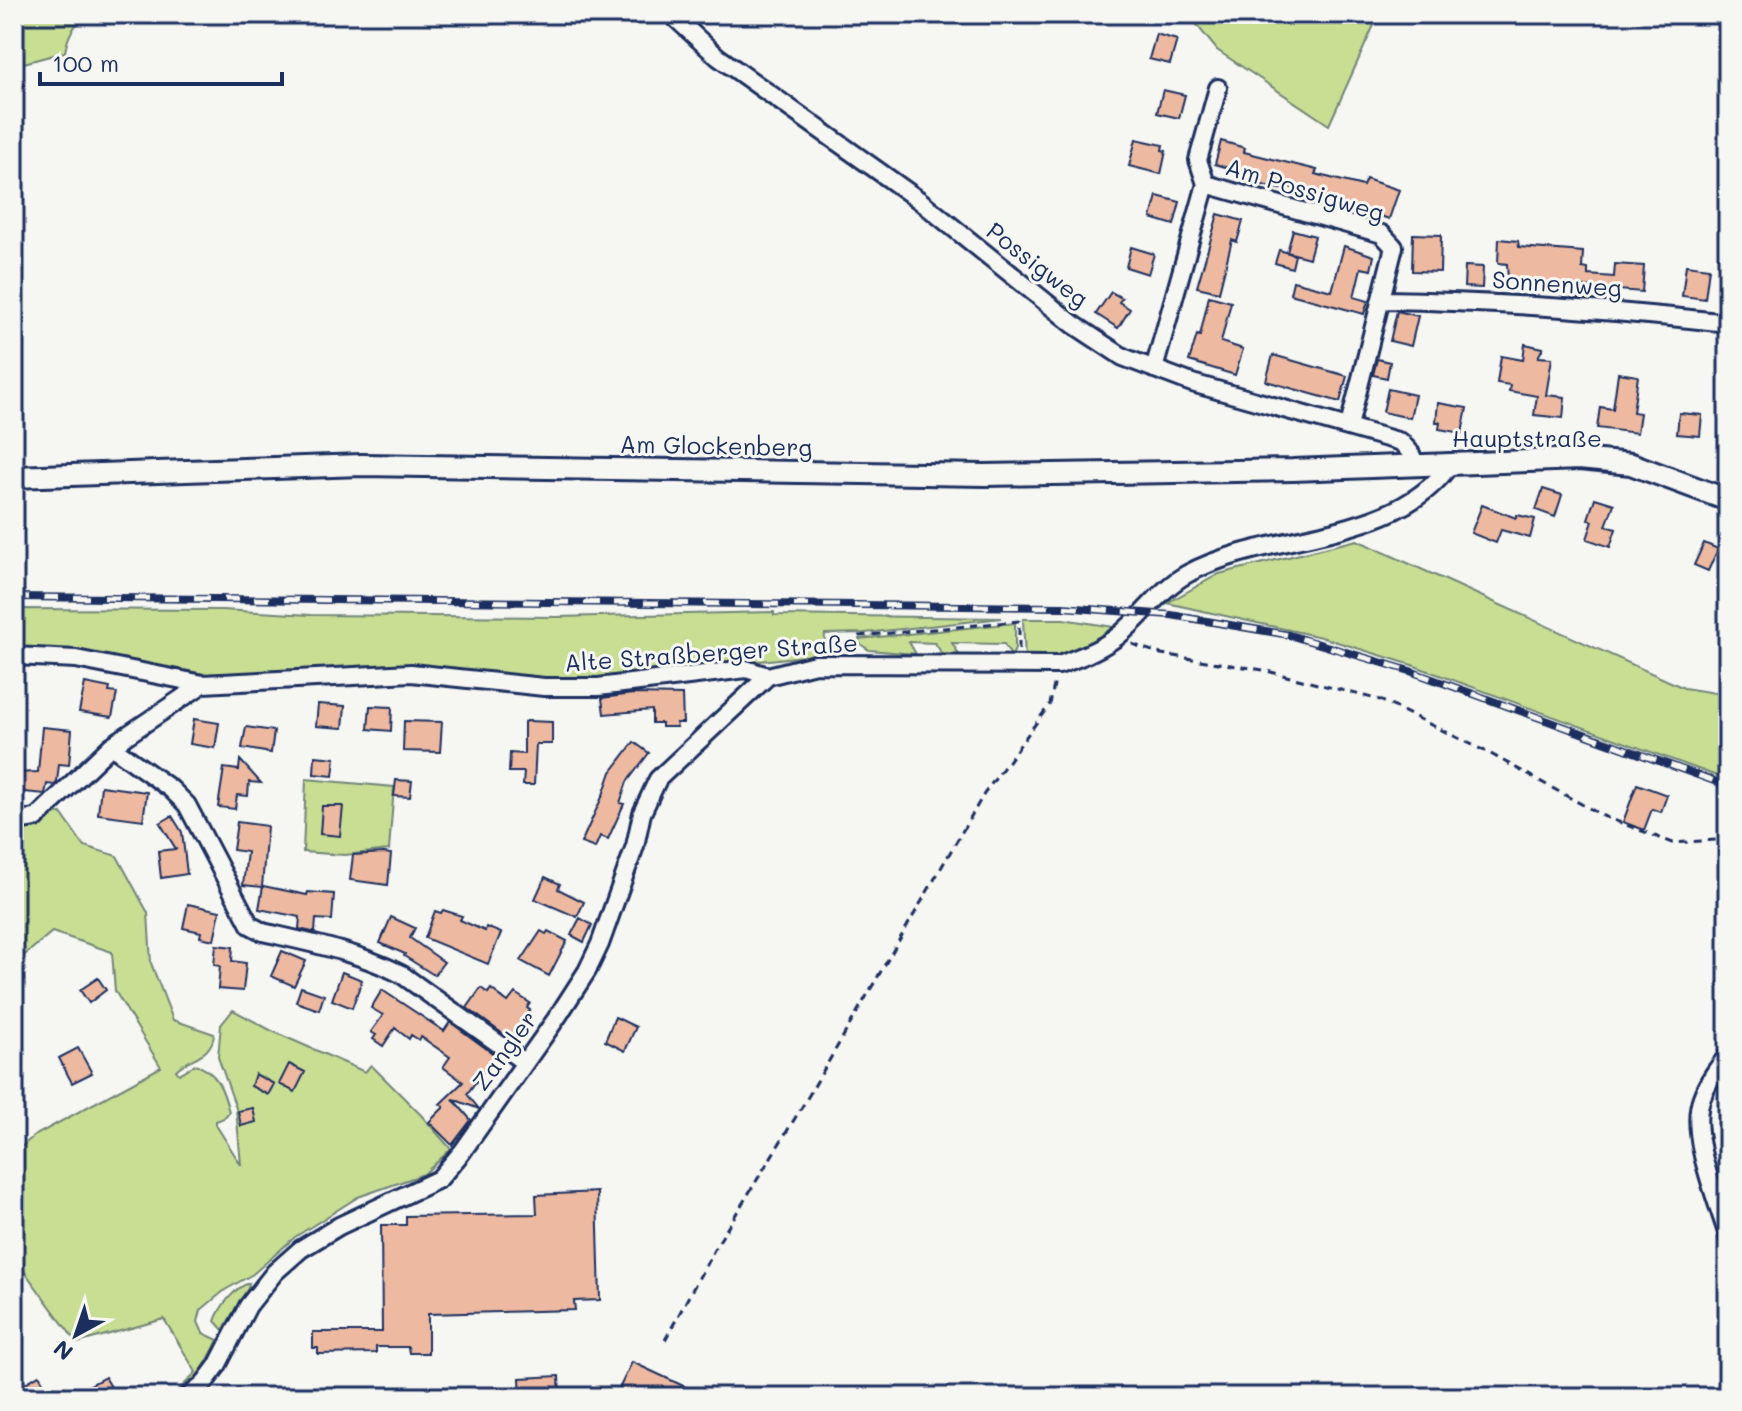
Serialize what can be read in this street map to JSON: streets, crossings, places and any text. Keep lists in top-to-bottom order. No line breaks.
{"streets":{"main road":["Hauptstraße","Am Glockenberg"],"street":["Am Possigweg","Possigweg","Sonnenweg","Alte Straßberger Straße","Zangler"]},"crossings":[["Am Possigweg","Possigweg"],["Am Possigweg","Sonnenweg"],["Possigweg","Hauptstraße"],["Possigweg","Am Glockenberg"],["Hauptstraße","Am Glockenberg"],["Hauptstraße","Alte Straßberger Straße"],["Alte Straßberger Straße","Zangler"]],"scale_bar":"100 m","north":"bottom left"}
